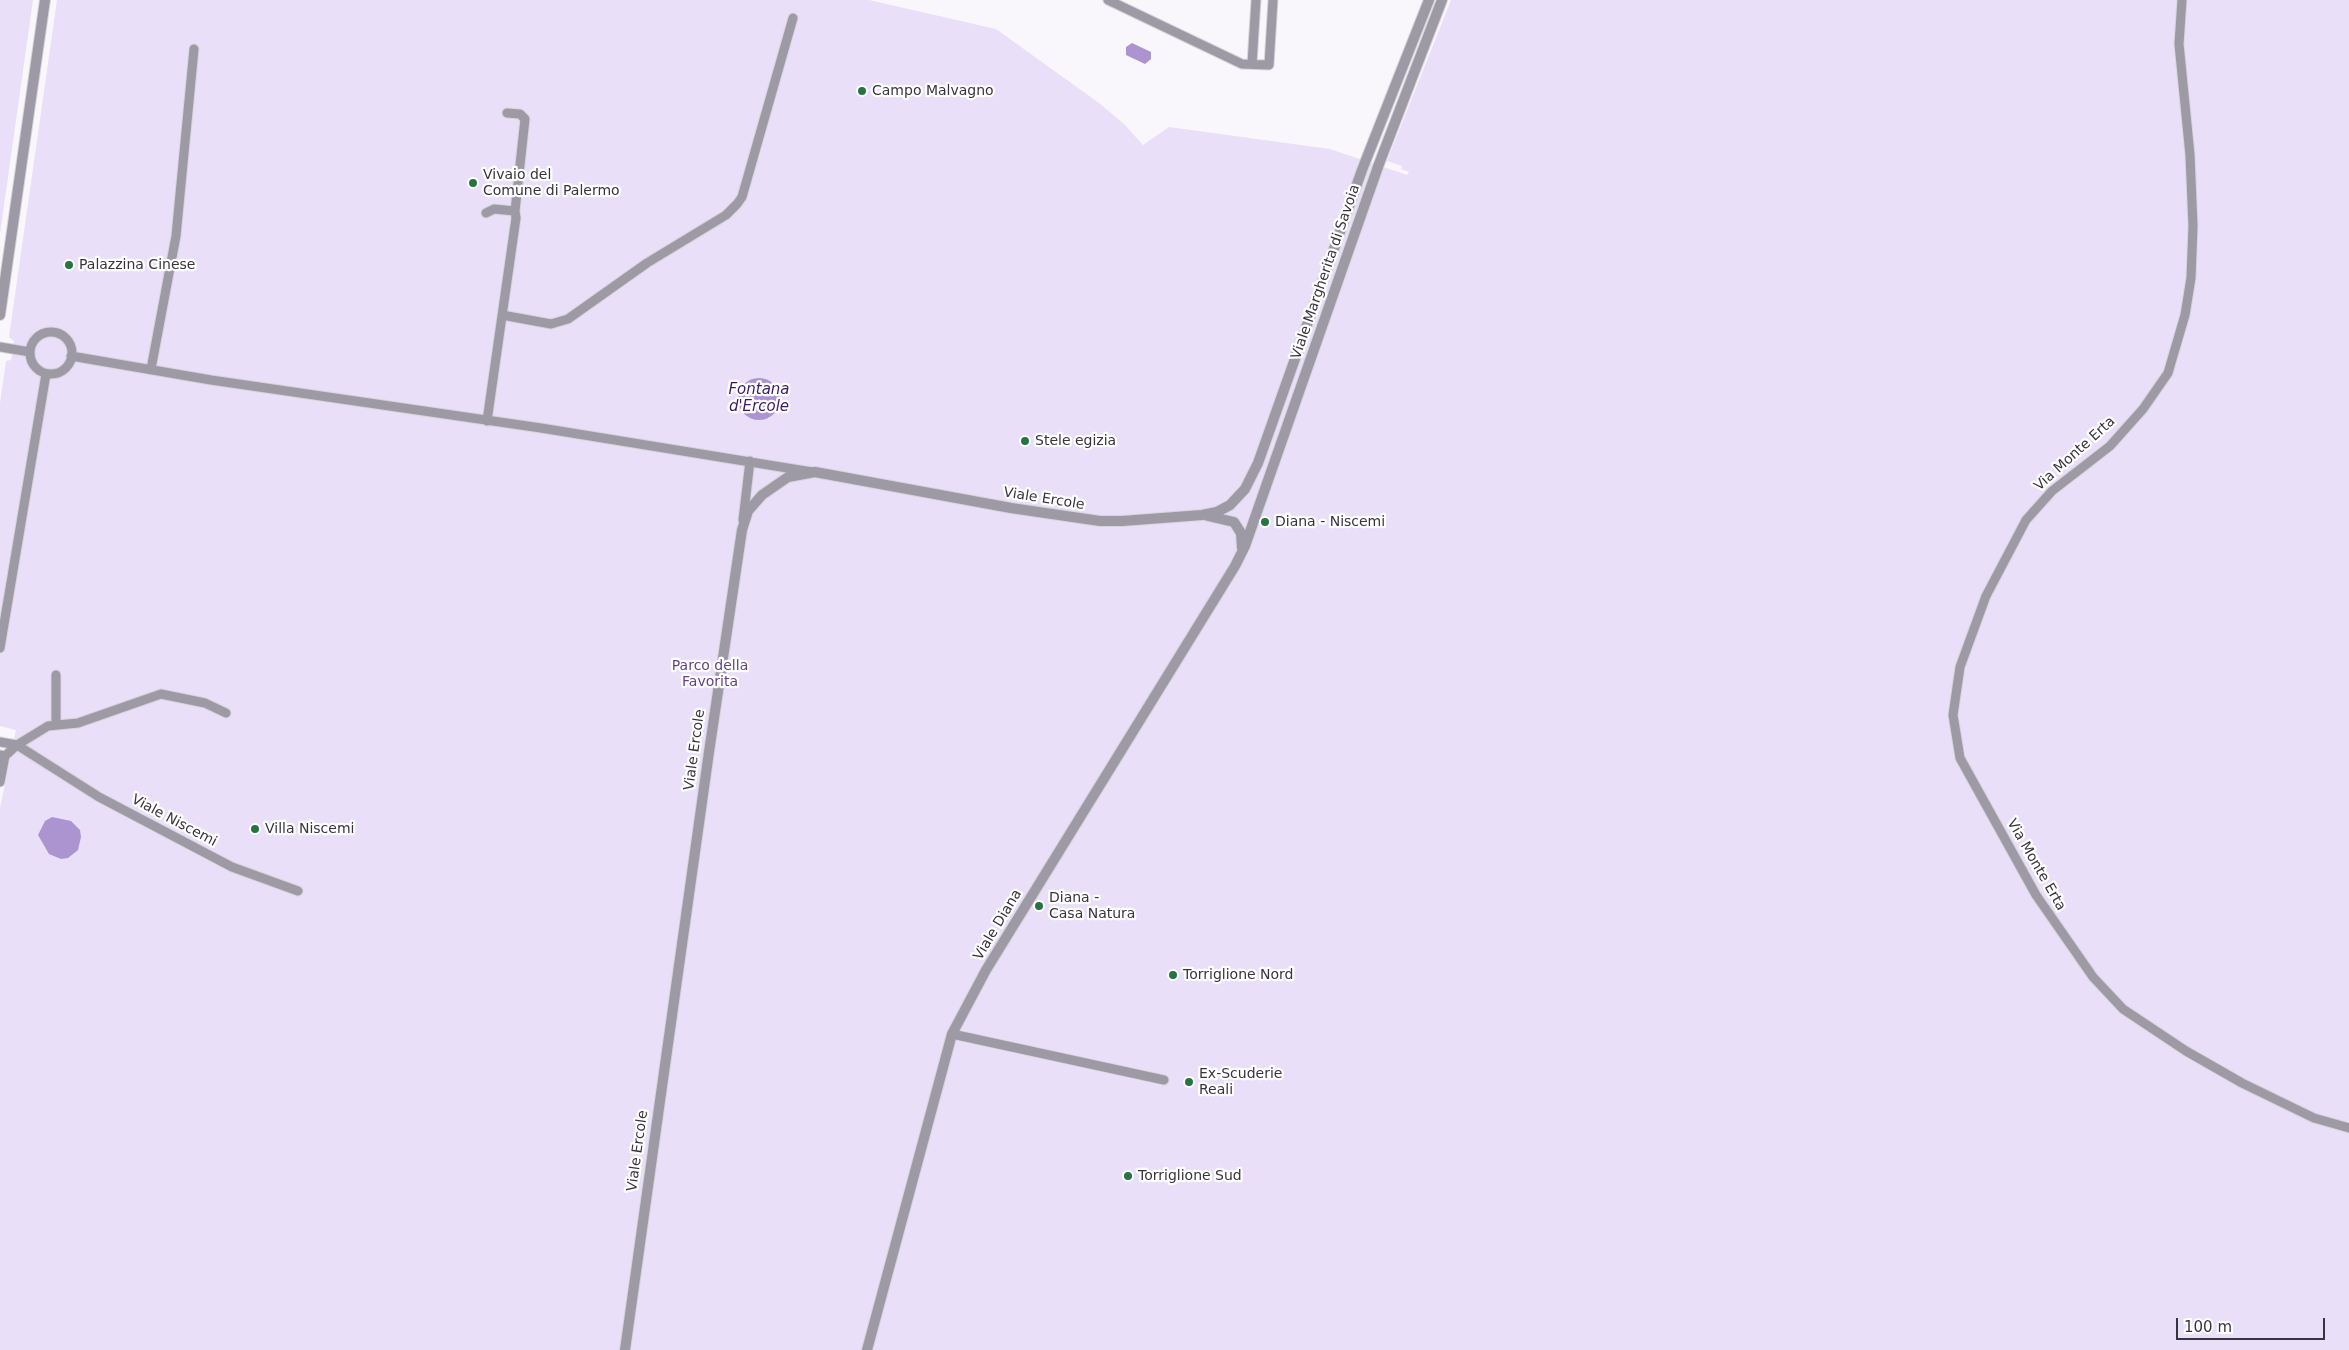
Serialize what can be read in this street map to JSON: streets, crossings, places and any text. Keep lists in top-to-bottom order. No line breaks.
{"streets":{"street":["Viale Margherita di Savoia","Via Monte Erta","Viale Ercole","Viale Niscemi","Viale Diana"]},"crossings":[["Viale Margherita di Savoia","Viale Ercole"],["Viale Margherita di Savoia","Viale Diana"]],"water":["Fontana d'Ercole"],"parks":["Parco della Favorita"],"places":["Campo Malvagno","Vivaio del Comune di Palermo","Palazzina Cinese","Stele egizia","Diana - Niscemi","Villa Niscemi","Diana - Casa Natura","Torriglione Nord","Ex-Scuderie Reali","Torriglione Sud"],"scale_bar":"100 m"}
